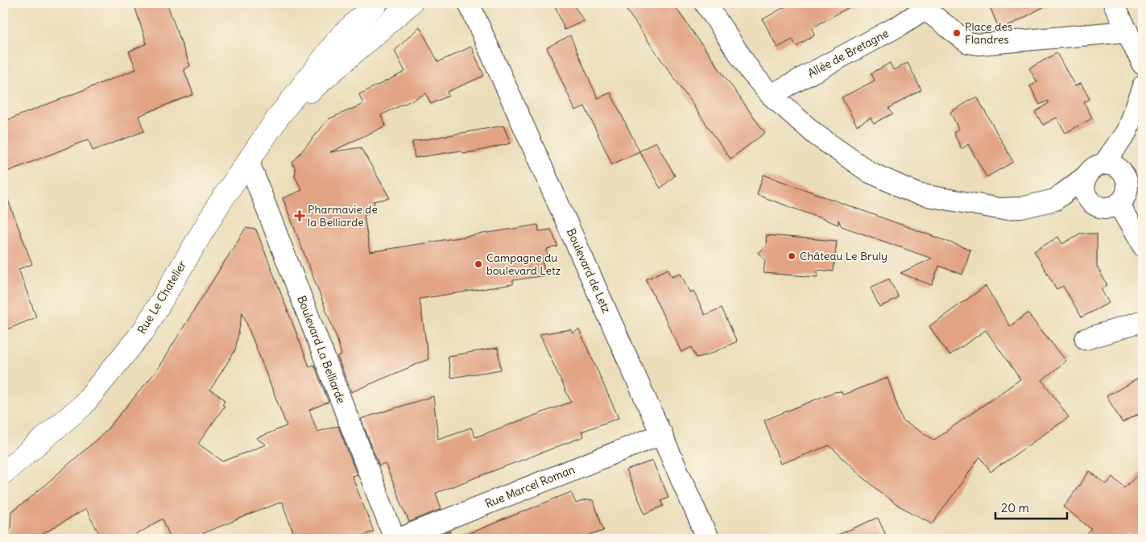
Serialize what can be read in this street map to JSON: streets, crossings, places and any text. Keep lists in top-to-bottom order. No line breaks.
{"streets":{"main road":["Rue Le Chatelier"],"street":["Allée de Bretagne","Boulevard de Letz","Boulevard La Belliarde","Rue Marcel Roman"]},"crossings":[["Boulevard de Letz","Rue Marcel Roman"],["Rue Le Chatelier","Boulevard La Belliarde"]],"places":{"other":["Place des Flandres","Château Le Bruly","Campagne du boulevard Letz"],"health":["Pharmavie de la Belliarde"]},"scale_bar":"20 m"}
